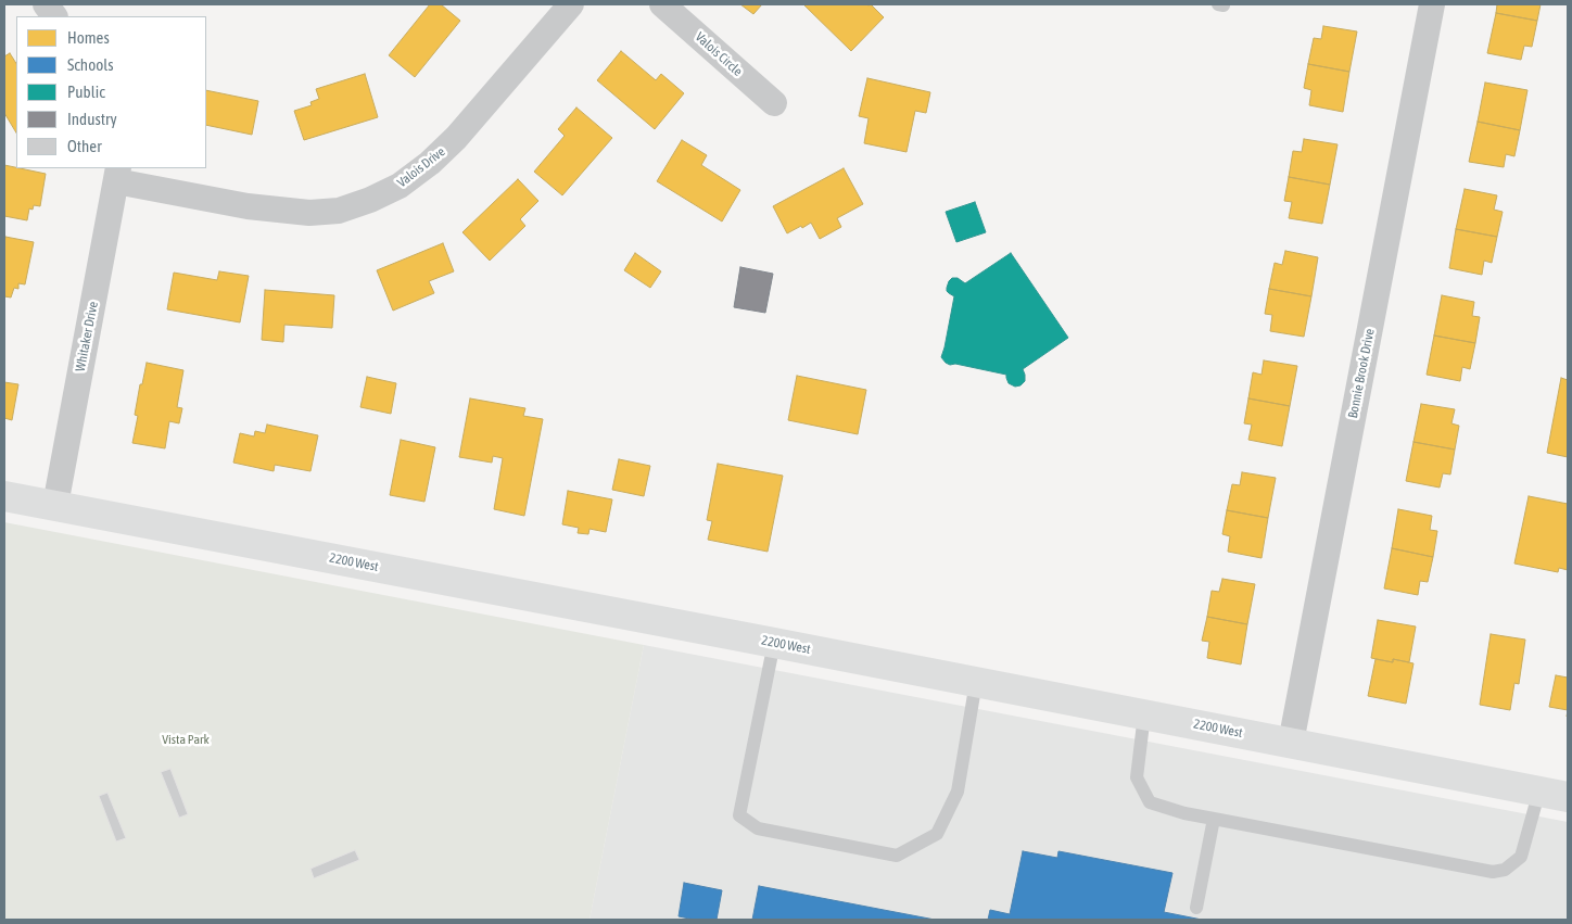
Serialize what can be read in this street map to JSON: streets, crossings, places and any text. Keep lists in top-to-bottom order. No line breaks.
{"streets":{"street":["Valois Circle","Valois Drive","Whitaker Drive","Bonnie Brook Drive","2200 West"]},"crossings":[["Valois Drive","Whitaker Drive"],["Whitaker Drive","2200 West"],["Bonnie Brook Drive","2200 West"]],"parks":["Vista Park"],"legend":["Homes","Schools","Public","Industry","Other"]}
